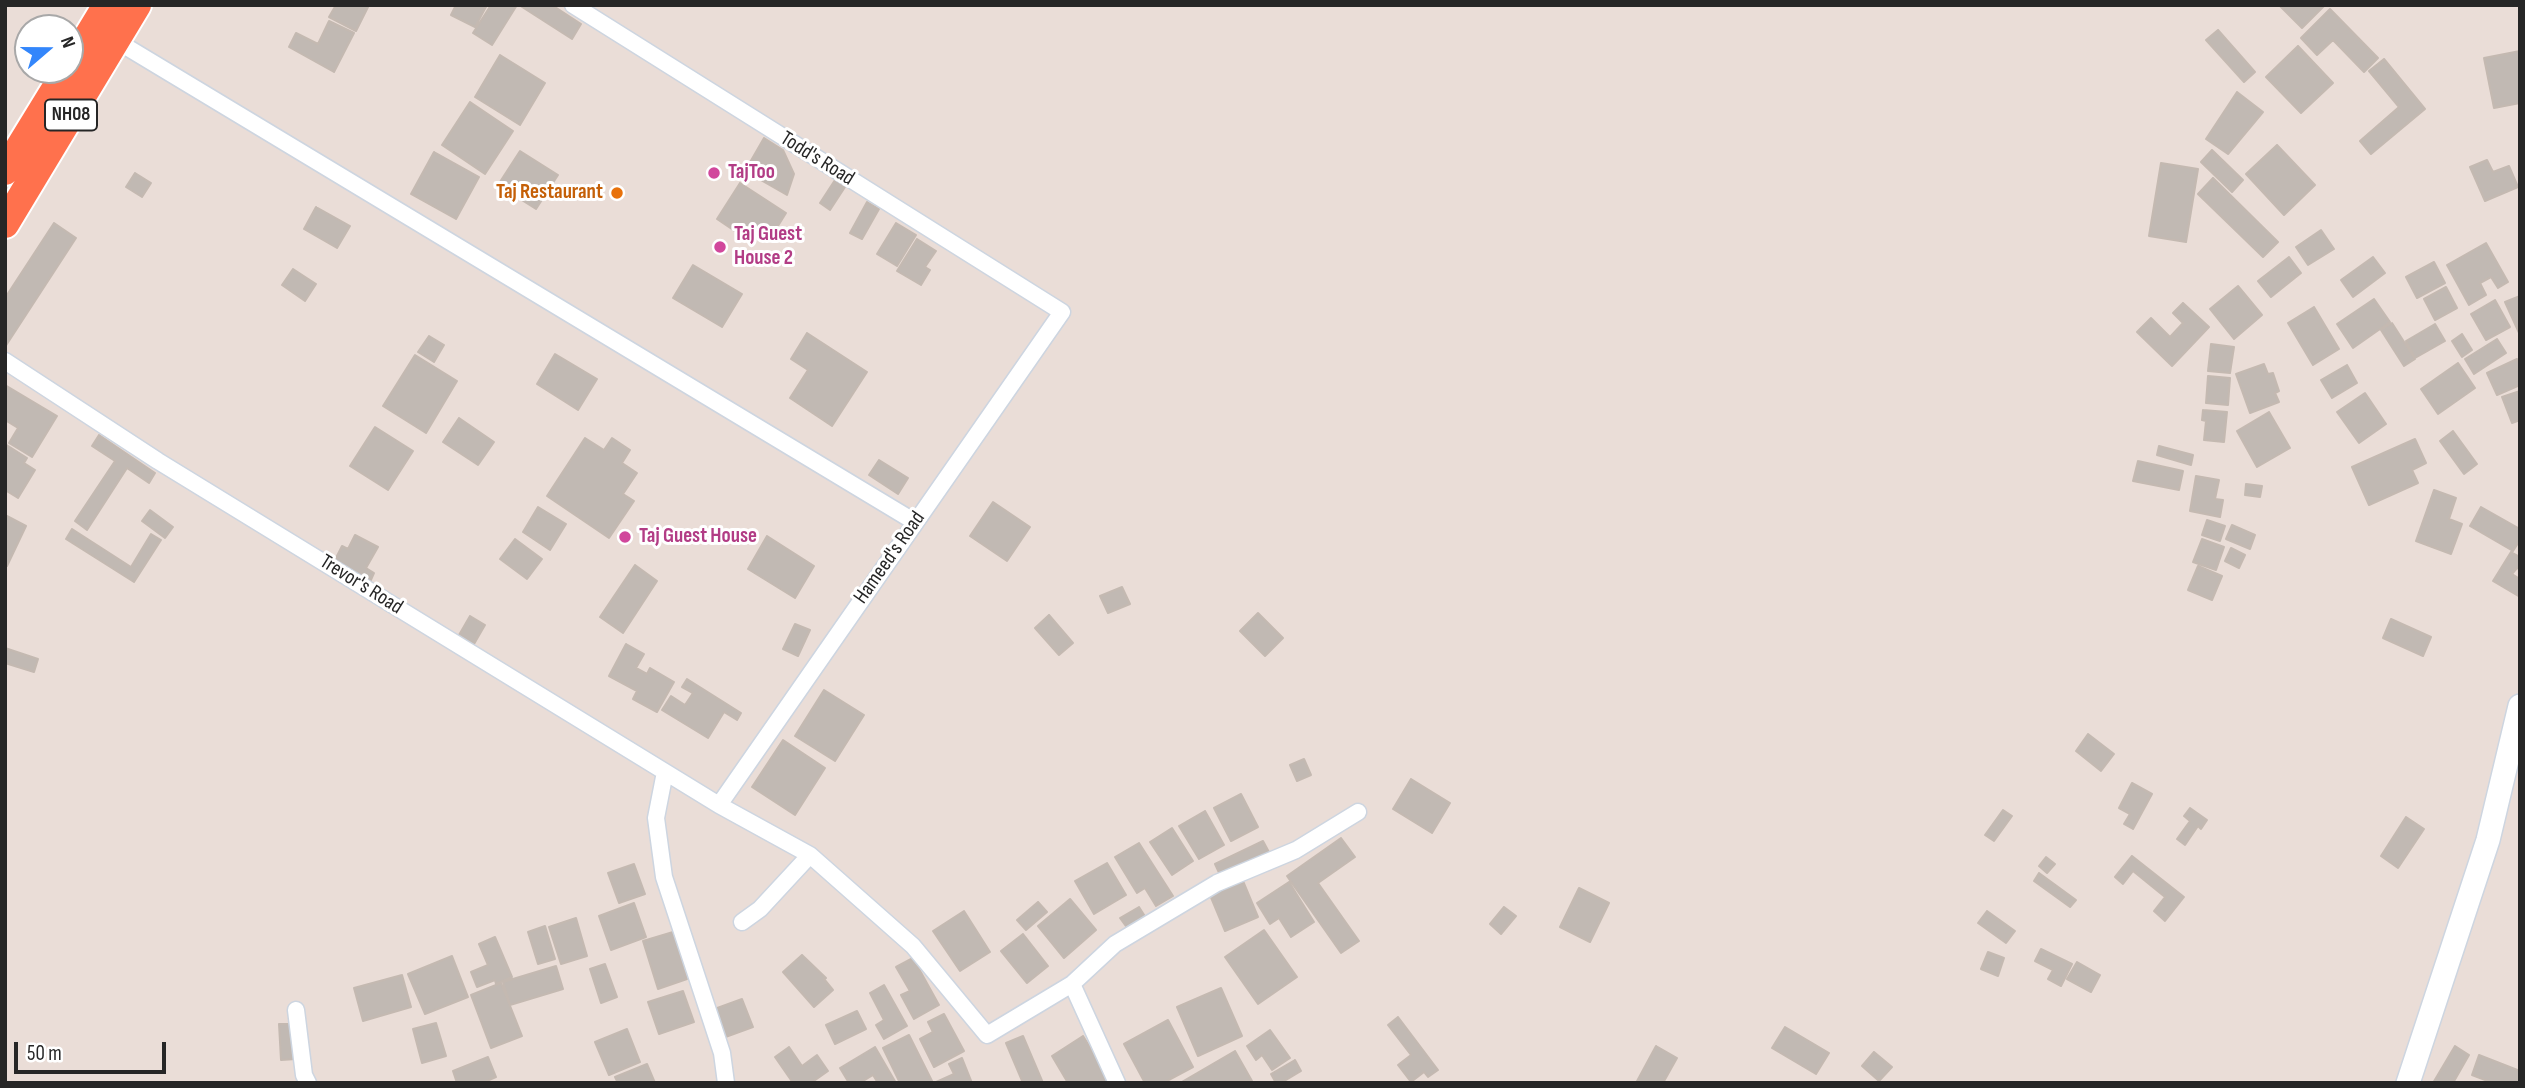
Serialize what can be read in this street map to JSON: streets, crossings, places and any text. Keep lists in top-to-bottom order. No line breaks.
{"streets":{"highway":["NH08"],"street":["Todd's Road","Hameed's Road","Trevor's Road"]},"crossings":[["Todd's Road","Hameed's Road"],["Hameed's Road","Trevor's Road"]],"places":["TajToo","Taj Restaurant","Taj Guest House 2","Taj Guest House"],"scale_bar":"50 m","north":"right"}
